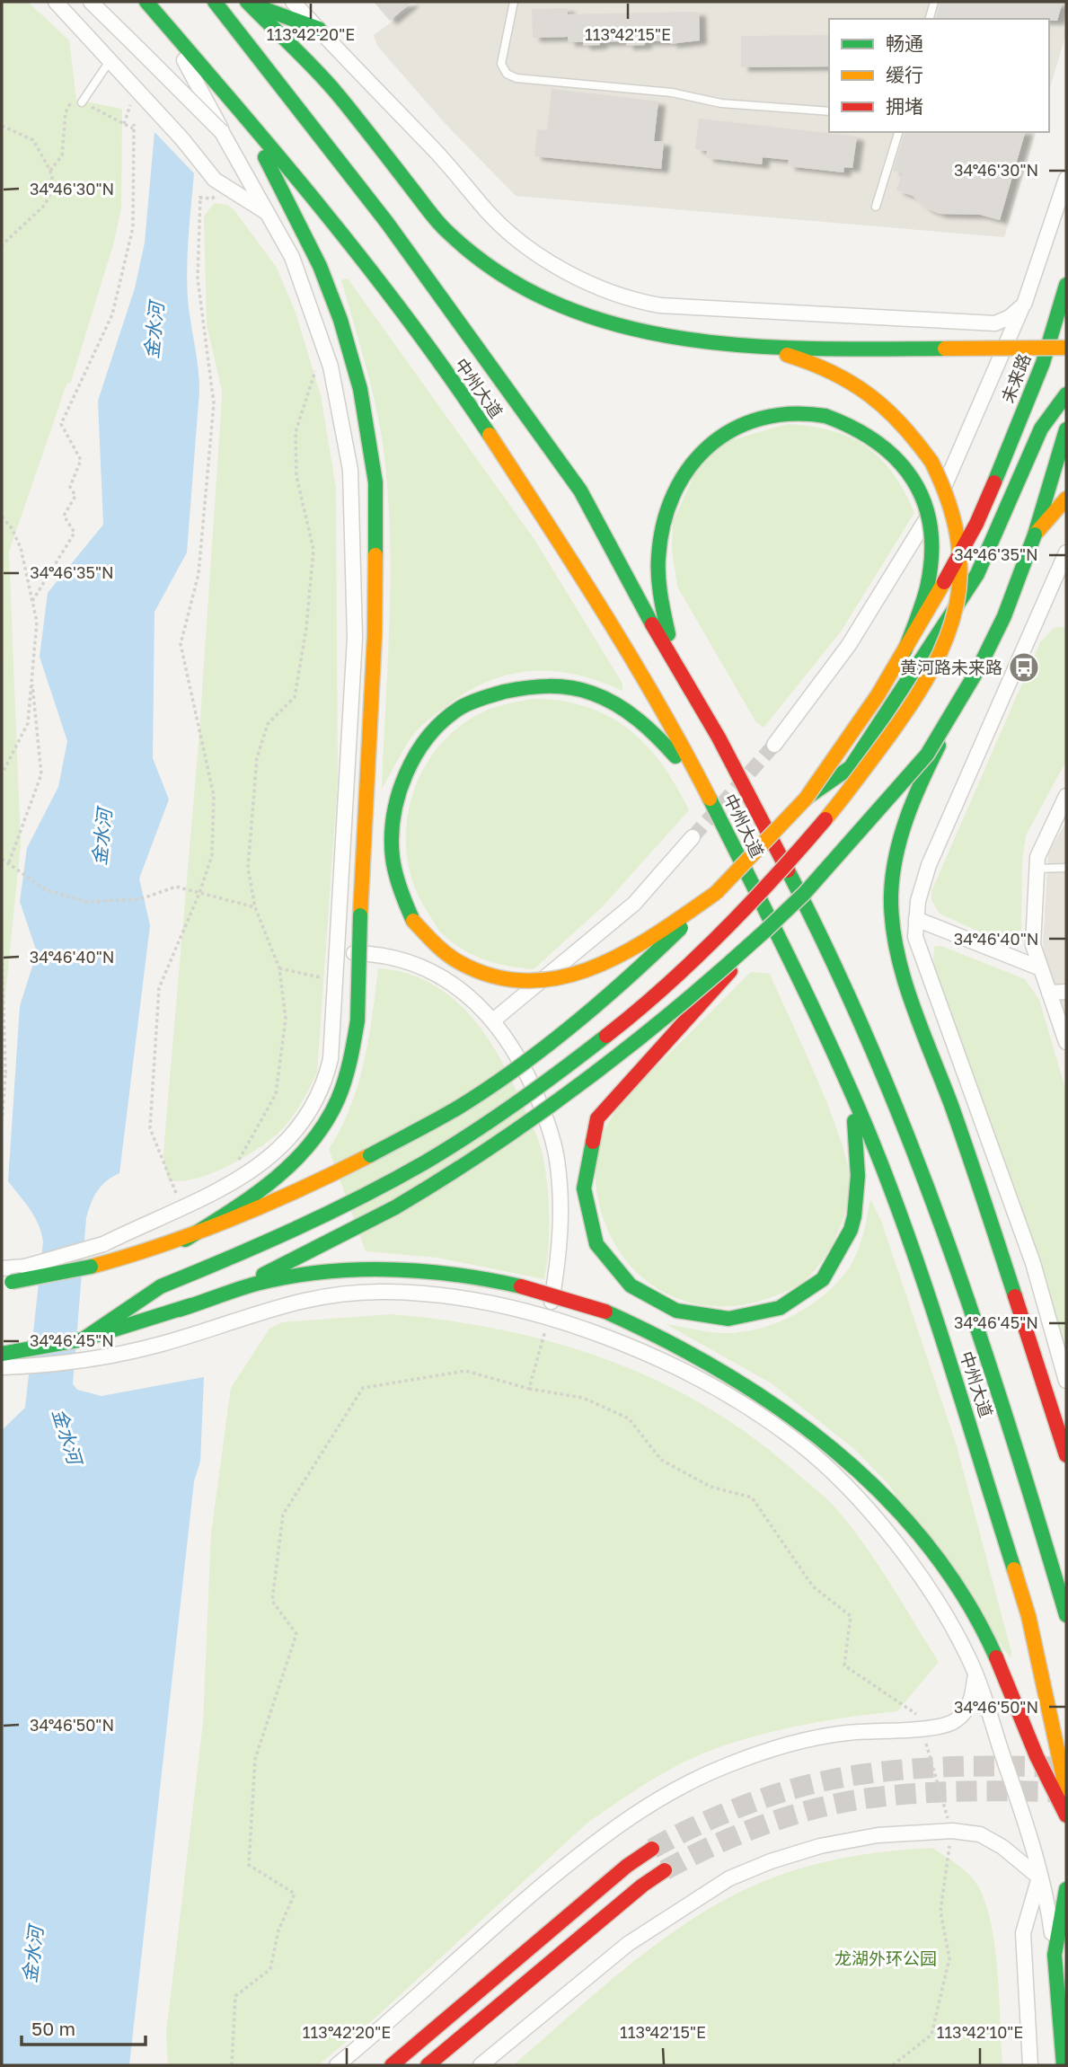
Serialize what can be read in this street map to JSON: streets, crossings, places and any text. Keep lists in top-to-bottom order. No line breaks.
{"streets":{"main road":["未来路","中州大道"]},"water":["金水河"],"parks":["龙湖外环公园"],"places":{"bus stop":["黄河路未来路"]},"legend":["畅通","缓行","拥堵"],"scale_bar":"50 m","coordinates":["113°42'20\"E","113°42'15\"E","34°46'30\"N","34°46'35\"N","34°46'40\"N","34°46'45\"N","34°46'50\"N","113°42'10\"E"]}
